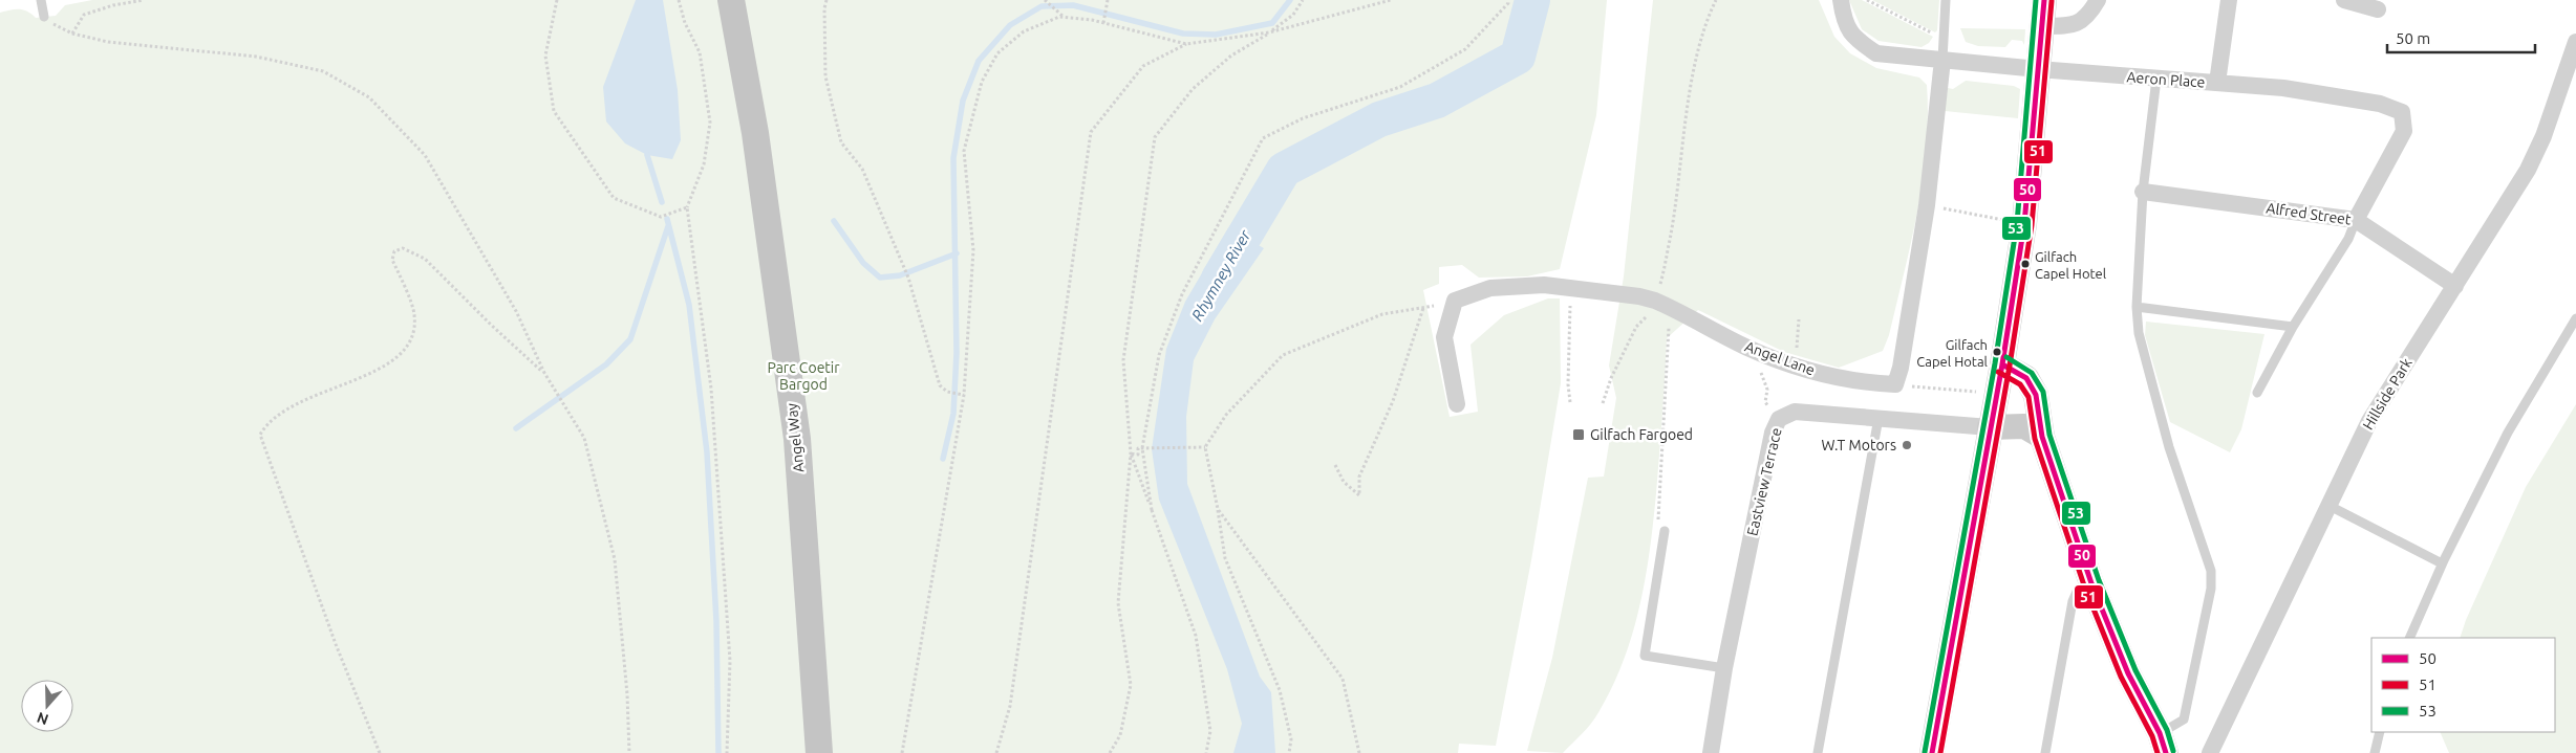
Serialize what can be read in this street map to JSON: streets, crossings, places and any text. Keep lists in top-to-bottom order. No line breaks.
{"streets":{"main road":["Angel Way"],"street":["Aeron Place","Alfred Street","Angel Lane","Hillside Park","Eastview Terrace"]},"crossings":[["Aeron Place","Alfred Street"],["Alfred Street","Hillside Park"]],"water":["Rhymney River"],"parks":["Parc Coetir Bargod"],"places":{"other":["Gilfach Capel Hotel","Gilfach Capel Hotal","W.T Motors"],"transit":["Gilfach Fargoed"]},"lines":["transit line 50","transit line 53","transit line 51"],"legend":["50","51","53"],"scale_bar":"50 m","north":"bottom"}
